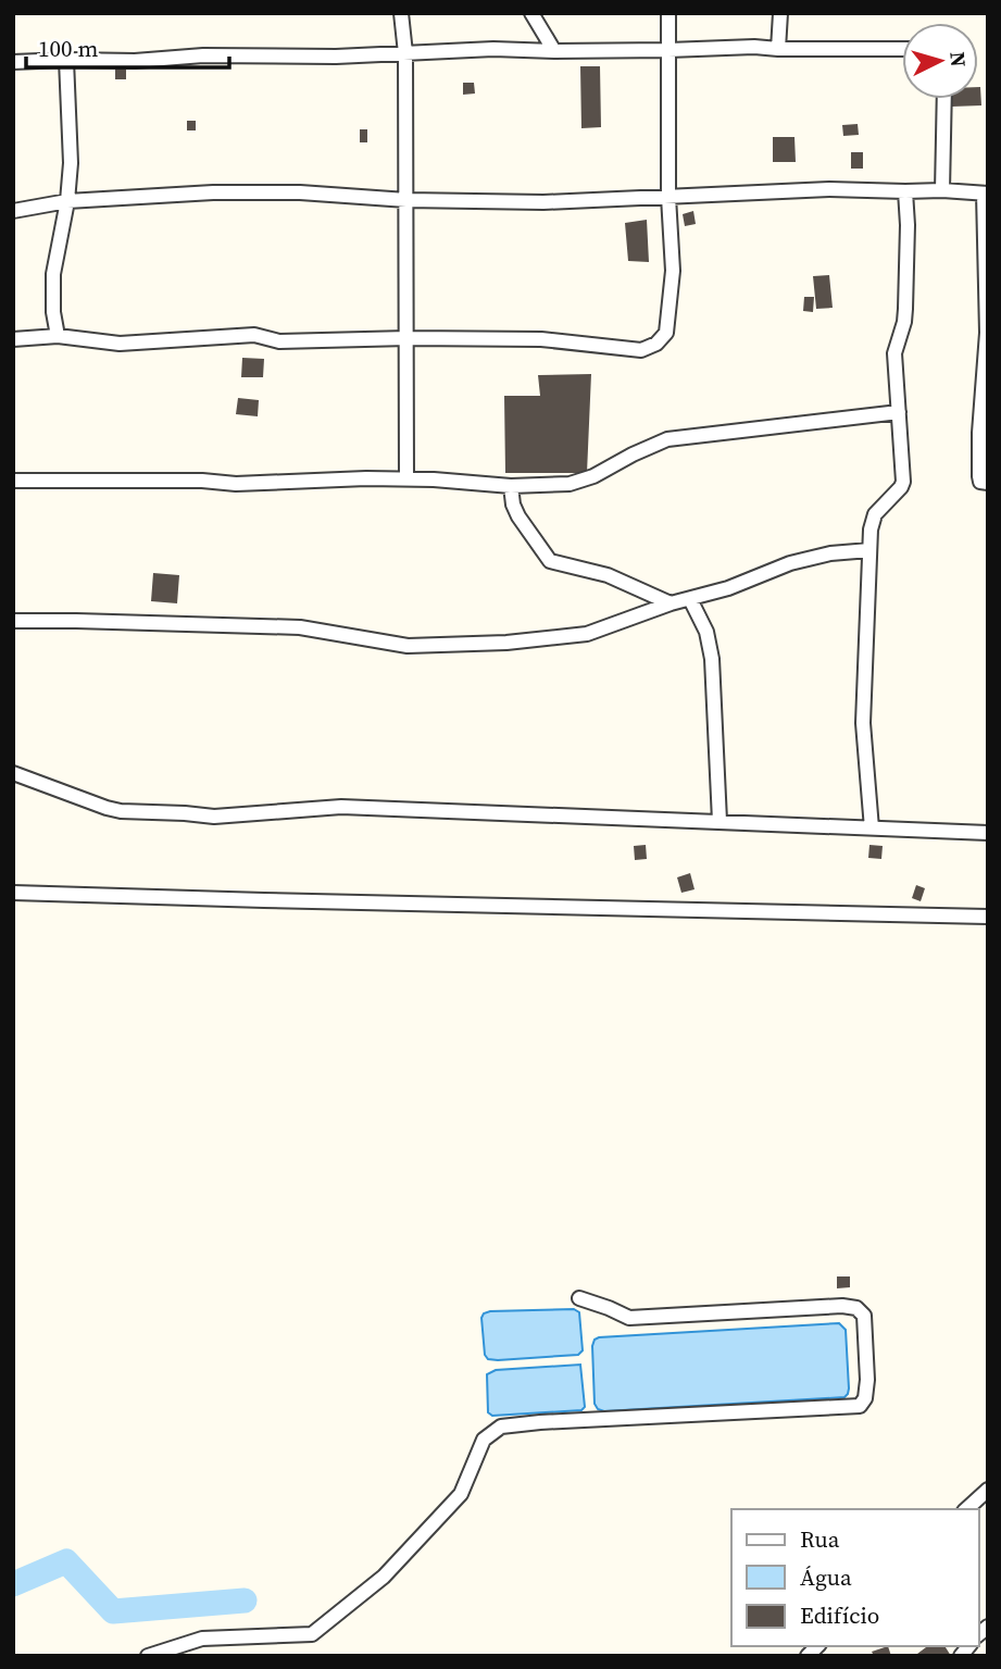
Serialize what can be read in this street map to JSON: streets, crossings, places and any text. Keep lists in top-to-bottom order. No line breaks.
{"legend":["Rua","Água","Edifício"],"scale_bar":"100 m","north":"right"}
